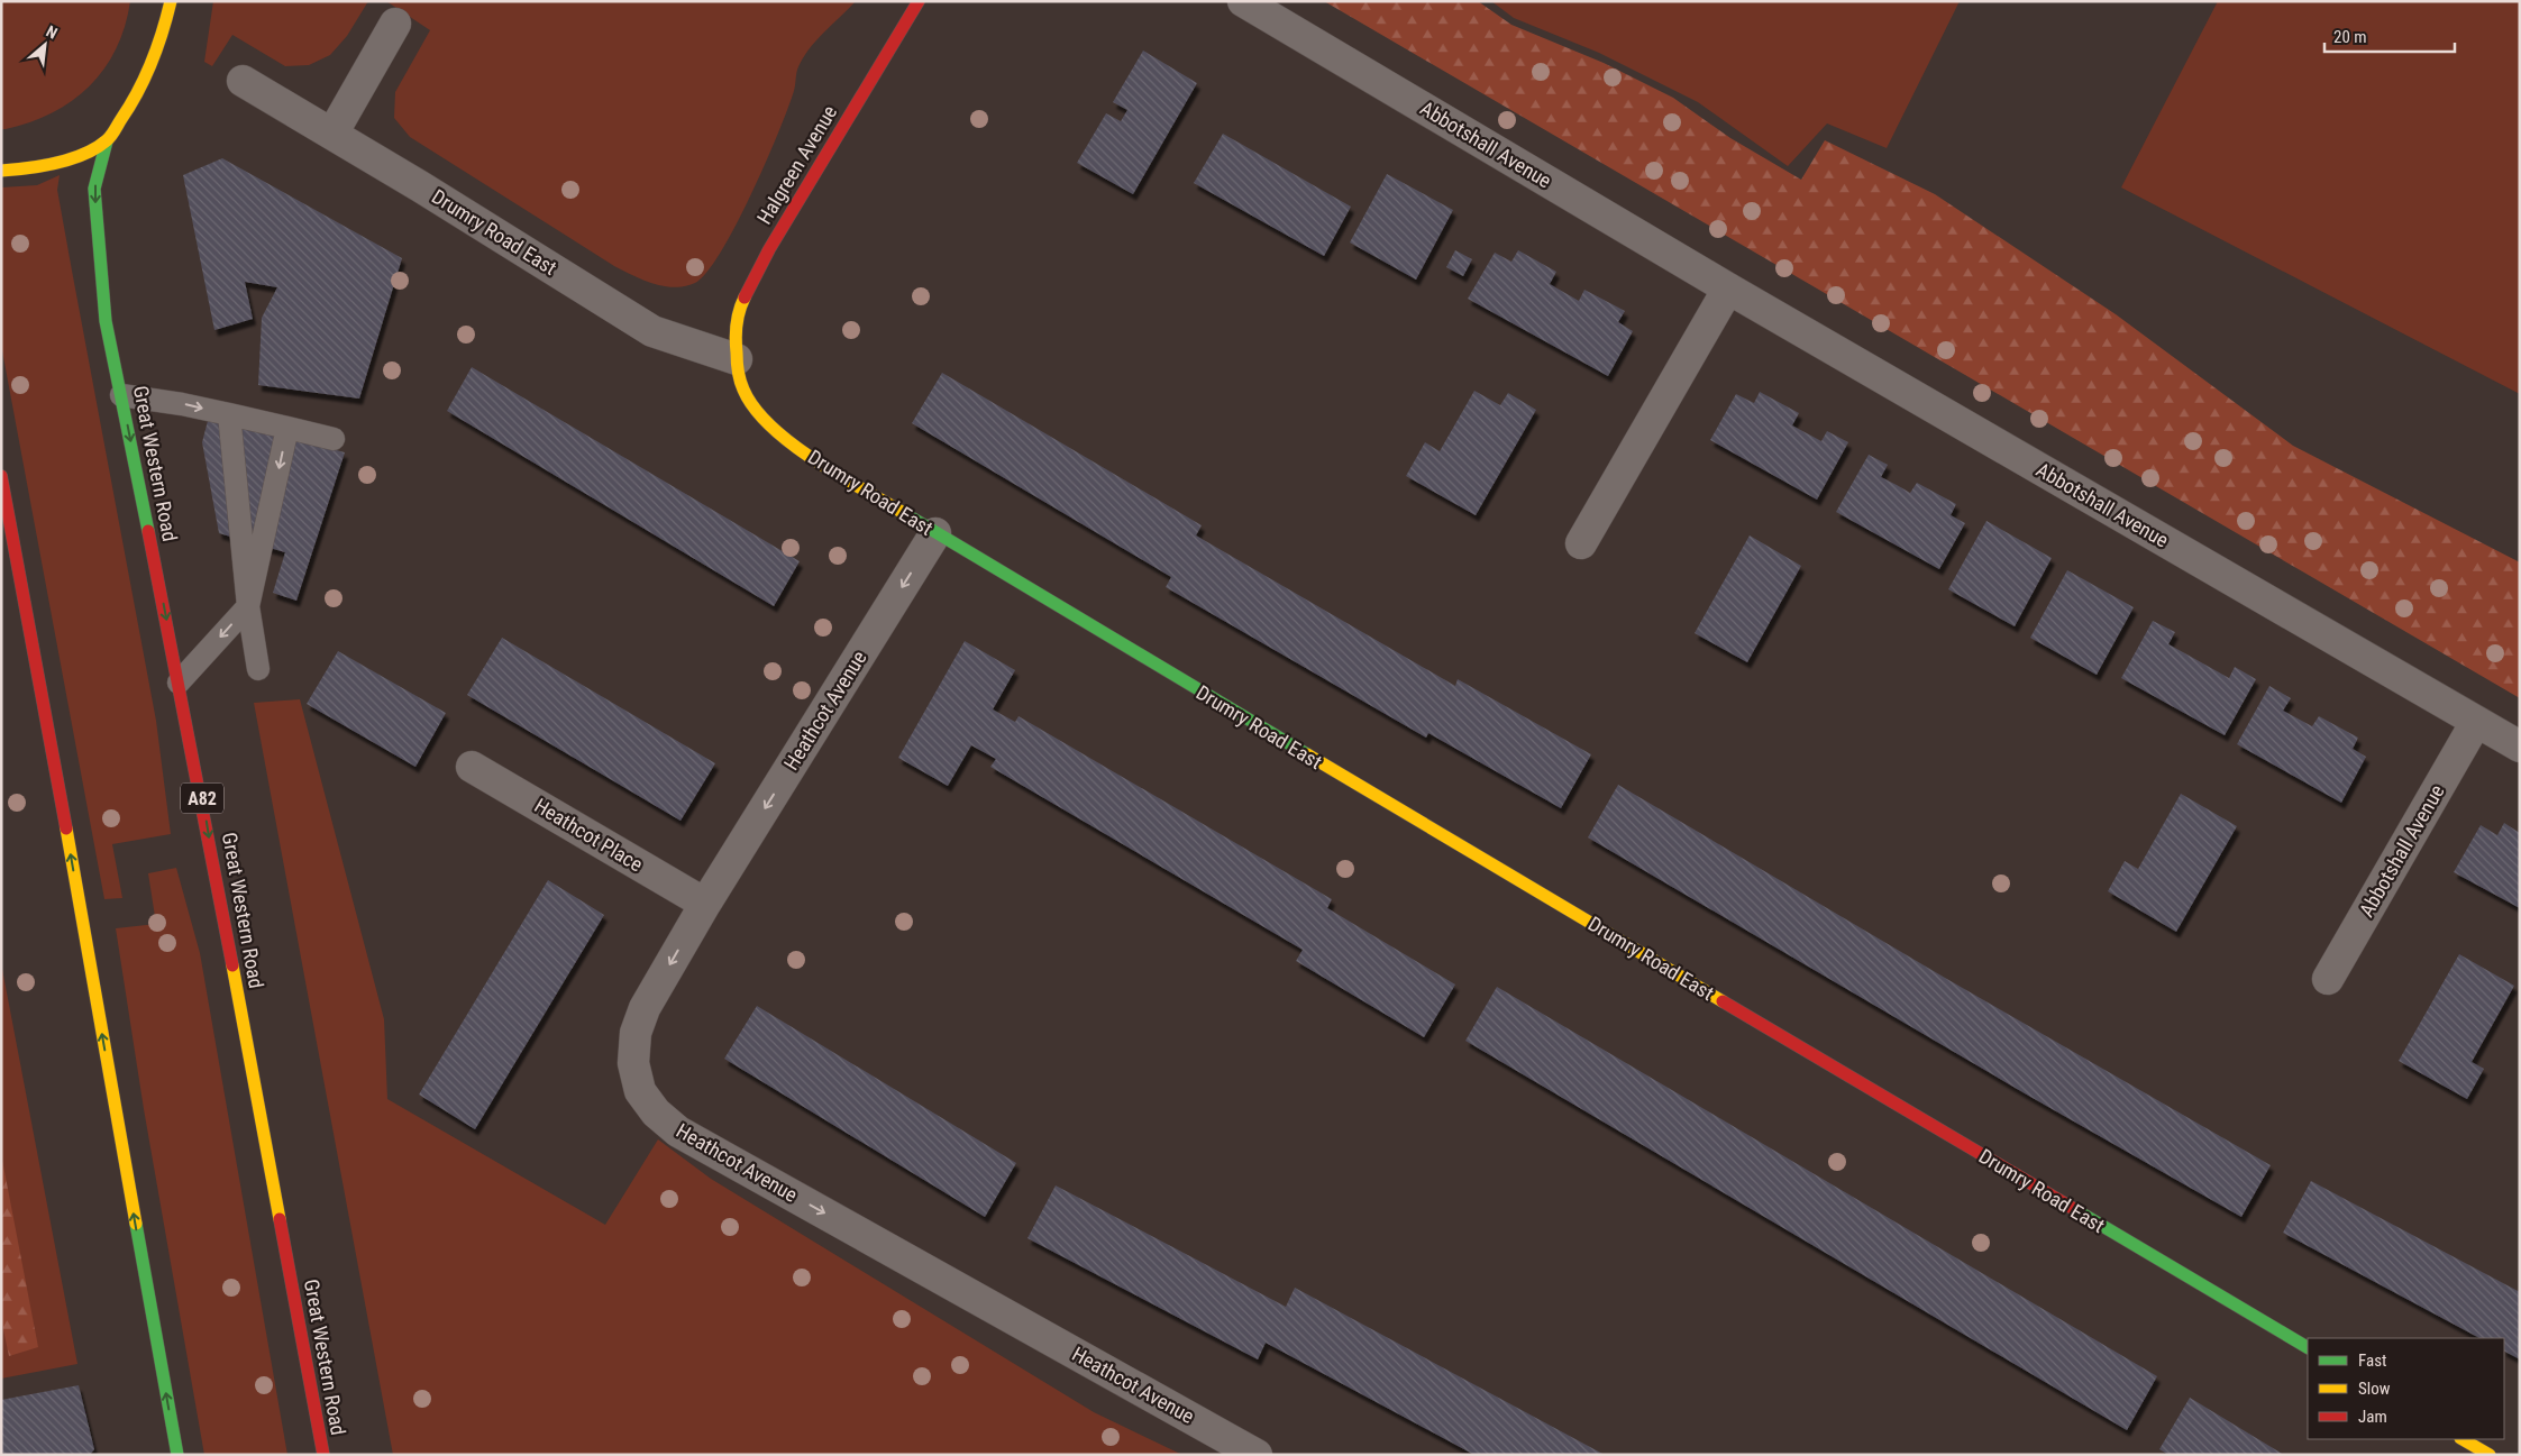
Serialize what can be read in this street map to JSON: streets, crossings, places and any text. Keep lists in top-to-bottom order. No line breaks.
{"streets":{"main road":["Halgreen Avenue","Drumry Road East","Great Western Road","A82"],"street":["Abbotshall Avenue","Heathcot Avenue","Heathcot Place"]},"crossings":[["Halgreen Avenue","Drumry Road East"],["Drumry Road East","Heathcot Avenue"],["Heathcot Avenue","Heathcot Place"]],"one_way":["Great Western Road"],"legend":["Fast","Slow","Jam"],"scale_bar":"20 m","north":"top right"}
